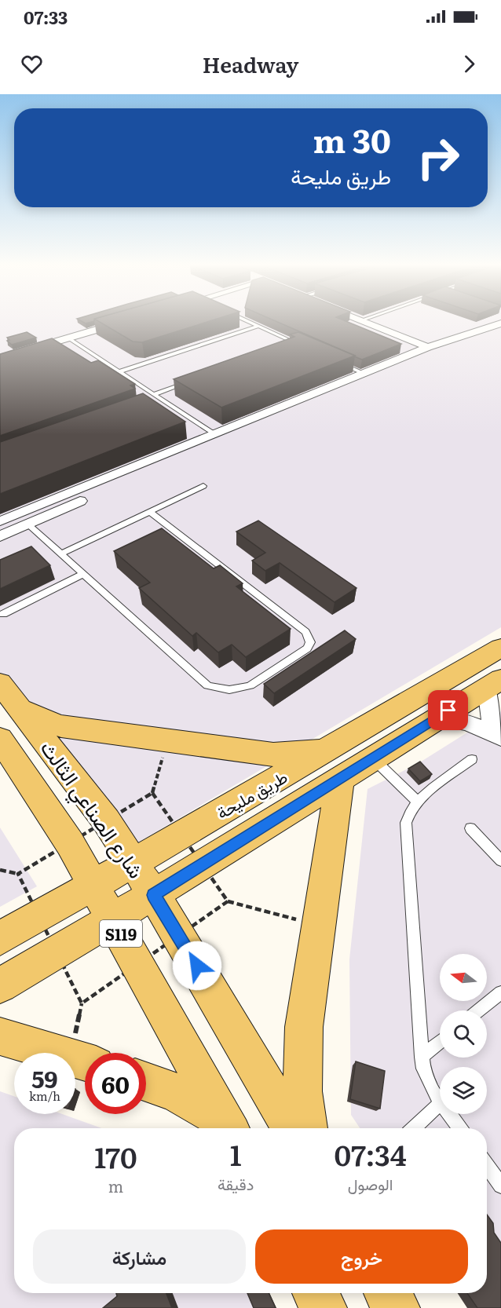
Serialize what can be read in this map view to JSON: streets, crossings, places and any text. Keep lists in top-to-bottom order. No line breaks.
{"streets":{"main road":["طريق مليحة","شارع الصناعي الثالث","S119"]},"crossings":[["طريق مليحة","شارع الصناعي الثالث"],["طريق مليحة","S119"]],"north":"left","page":{"status":"07:33","header":"Headway","turn":["30 m","طريق مليحة"],"speed":"59 km/h","limit":"60","eta":["07:34","الوصول","1","دقيقة","170","m"],"buttons":["خروج","مشاركة"]}}
